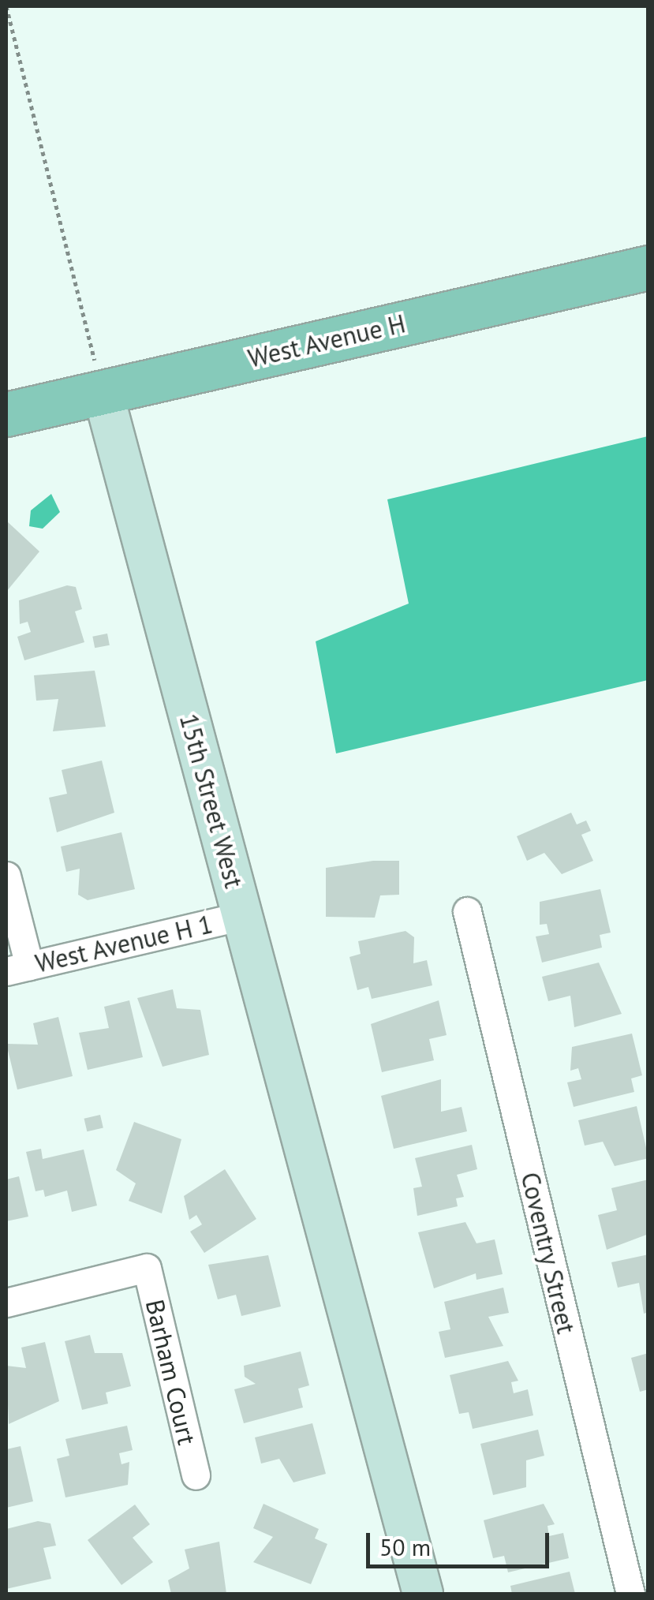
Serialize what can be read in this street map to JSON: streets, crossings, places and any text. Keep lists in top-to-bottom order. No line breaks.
{"streets":{"main road":["West Avenue H"],"street":["15th Street West","West Avenue H 1","Coventry Street","Barham Court"]},"crossings":[["West Avenue H","15th Street West"],["15th Street West","West Avenue H 1"]],"scale_bar":"50 m"}
